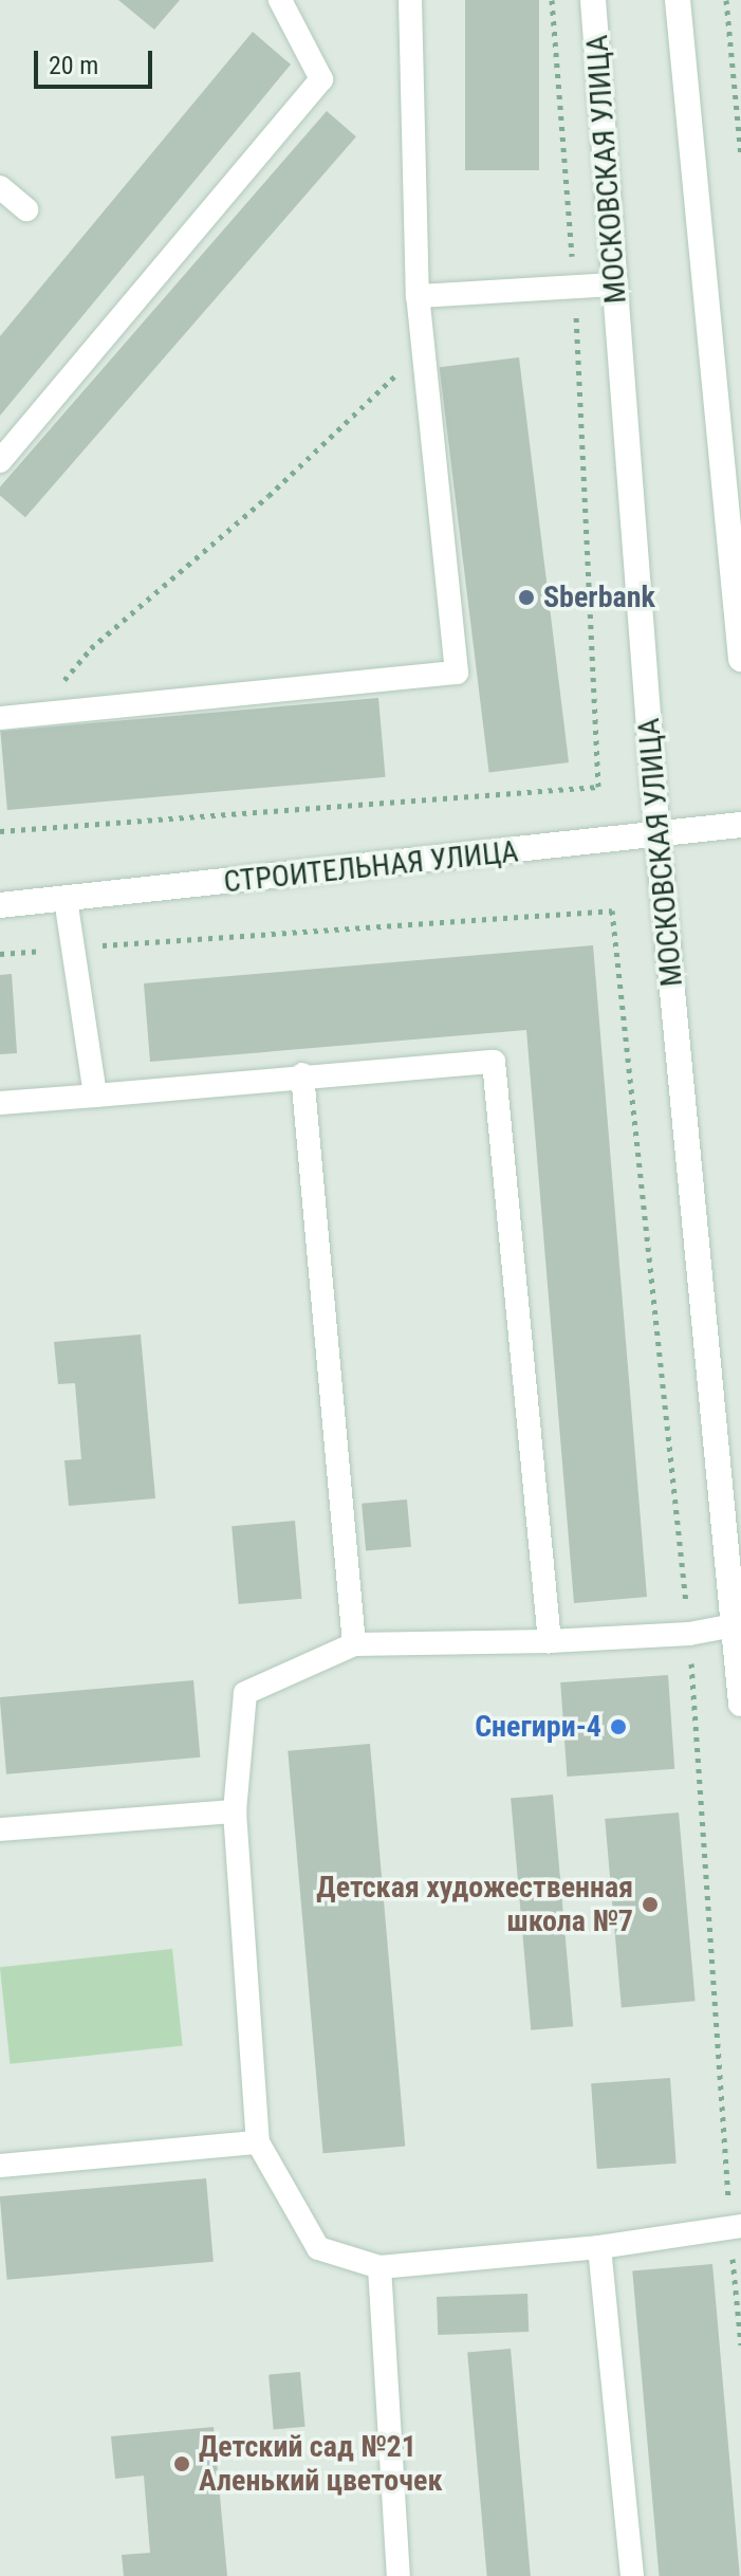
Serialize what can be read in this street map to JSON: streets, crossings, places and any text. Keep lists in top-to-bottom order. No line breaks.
{"streets":{"main road":["МОСКОВСКАЯ УЛИЦА","СТРОИТЕЛЬНАЯ УЛИЦА"]},"crossings":[["МОСКОВСКАЯ УЛИЦА","СТРОИТЕЛЬНАЯ УЛИЦА"]],"places":["Sberbank","Снегири-4","Детская художественная школа №7","Детский сад №21 Аленький цветочек"],"scale_bar":"20 m"}
